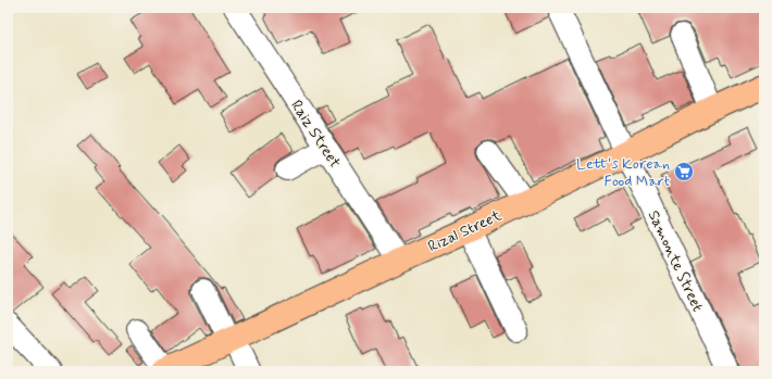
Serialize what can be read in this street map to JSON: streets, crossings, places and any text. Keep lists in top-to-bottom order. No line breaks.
{"streets":{"main road":["Rizal Street"],"street":["Raiz Street","Samonte Street"]},"crossings":[["Raiz Street","Rizal Street"],["Rizal Street","Samonte Street"]],"places":{"supermarket":["Lett's Korean Food Mart"]}}
